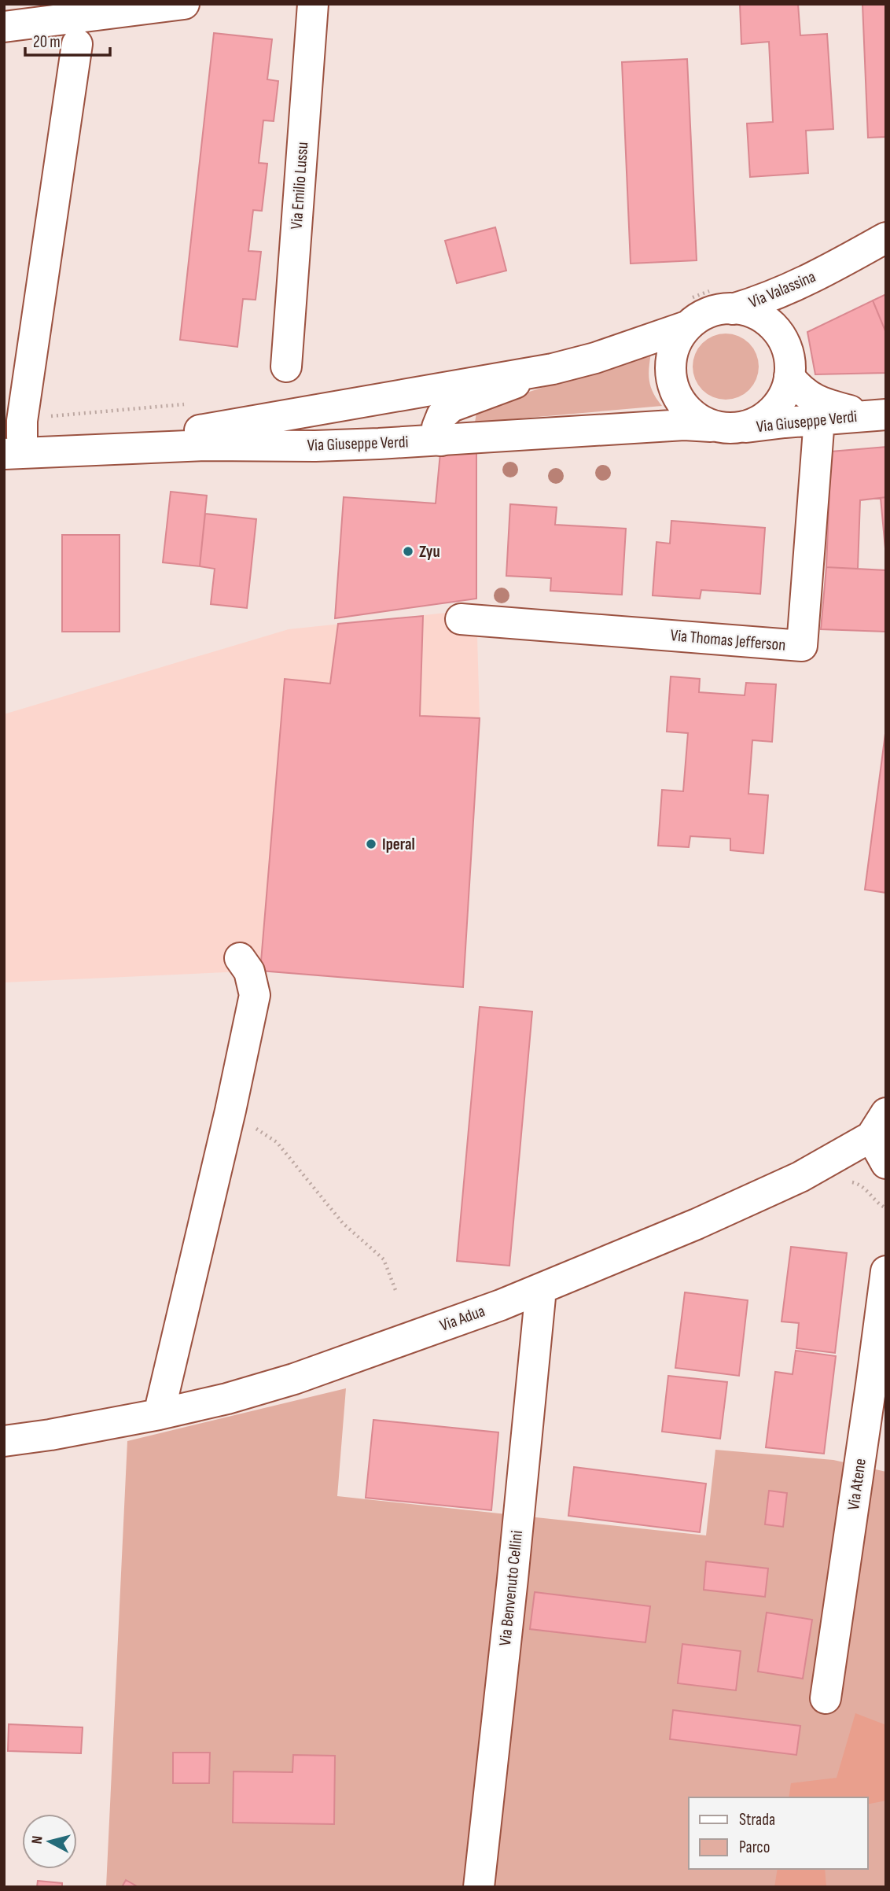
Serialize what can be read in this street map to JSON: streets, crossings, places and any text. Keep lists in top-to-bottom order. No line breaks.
{"streets":{"street":["Via Emilio Lussu","Via Valassina","Via Giuseppe Verdi","Via Thomas Jefferson","Via Adua","Via Atene","Via Benvenuto Cellini"]},"crossings":[["Via Valassina","Via Giuseppe Verdi"],["Via Giuseppe Verdi","Via Thomas Jefferson"],["Via Adua","Via Benvenuto Cellini"]],"places":["Zyu","Iperal"],"legend":["Strada","Parco"],"scale_bar":"20 m","north":"left"}
